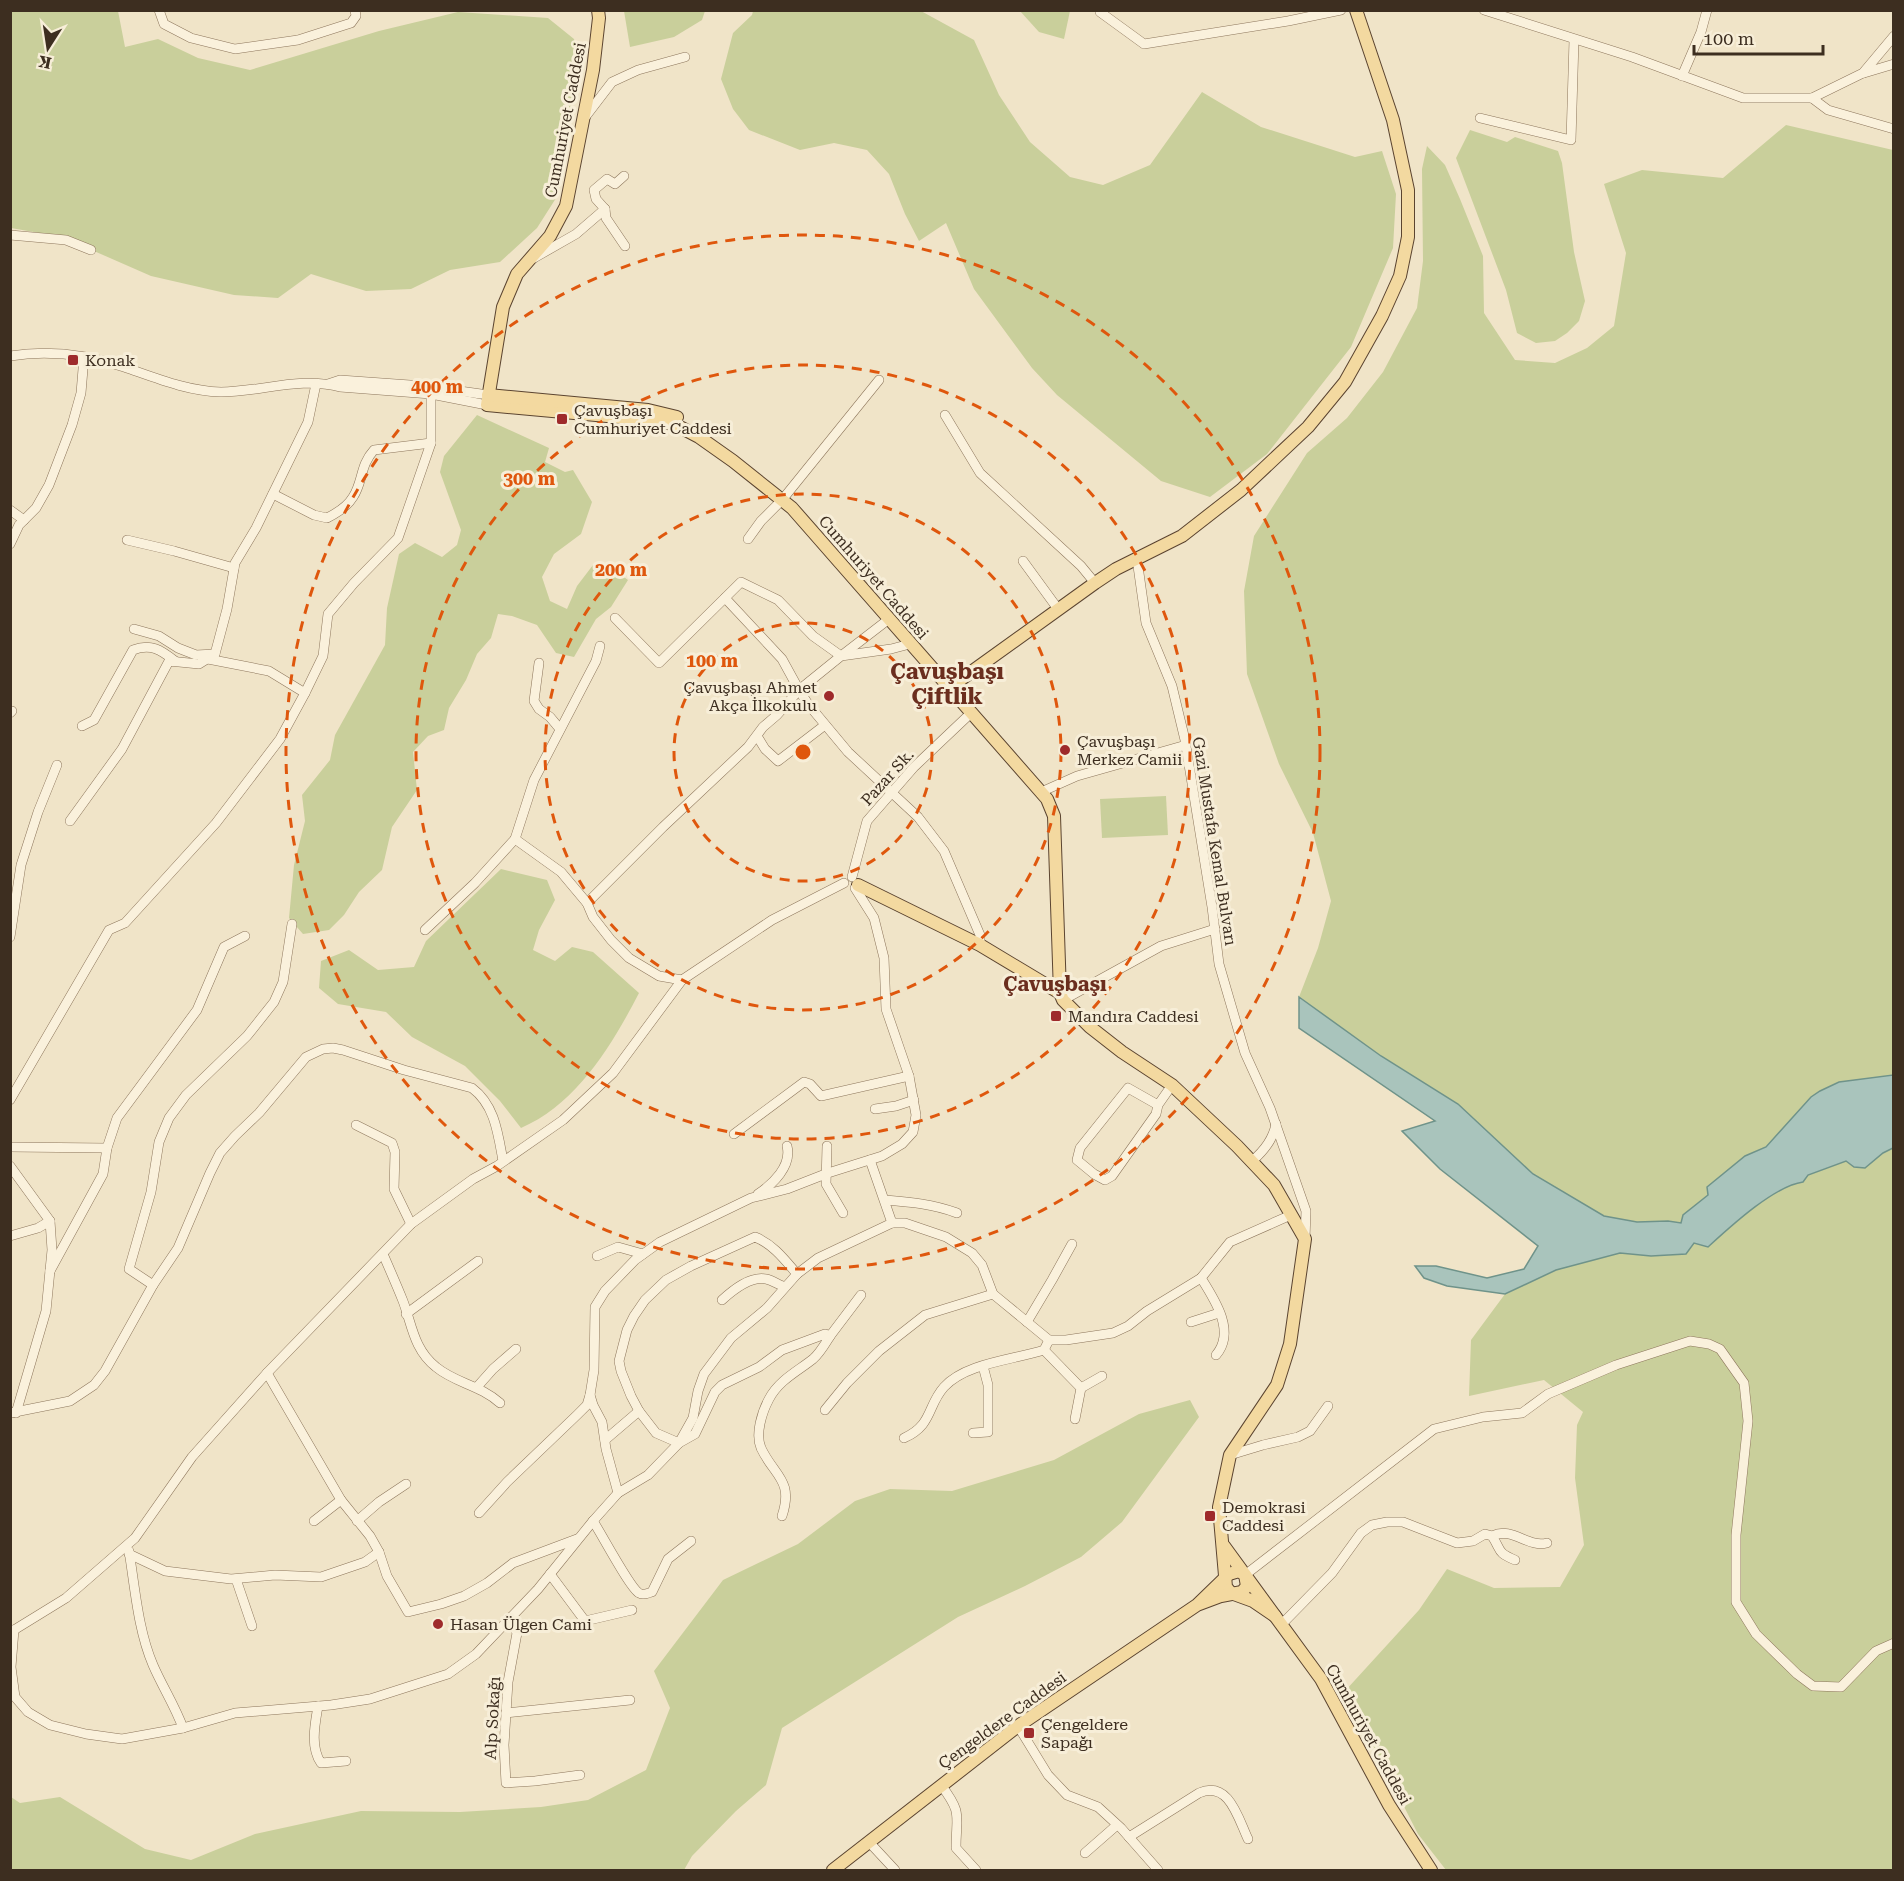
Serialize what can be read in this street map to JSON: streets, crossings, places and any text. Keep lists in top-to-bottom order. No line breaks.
{"streets":{"main road":["Cumhuriyet Caddesi","Çengeldere Caddesi"],"street":["Pazar Sk.","Gazi Mustafa Kemal Bulvarı","Alp Sokağı"]},"crossings":[["Cumhuriyet Caddesi","Pazar Sk."]],"districts":["Çavuşbaşı Çiftlik","Çavuşbaşı"],"places":{"transit":["Konak","Çavuşbaşı Cumhuriyet Caddesi","Mandıra Caddesi","Demokrasi Caddesi","Çengeldere Sapağı"],"other":["Çavuşbaşı Ahmet Akça İlkokulu","Çavuşbaşı Merkez Camii","Hasan Ülgen Cami"]},"scale_bar":"100 m","north":"bottom","rings":["400 m","300 m","200 m","100 m"]}
